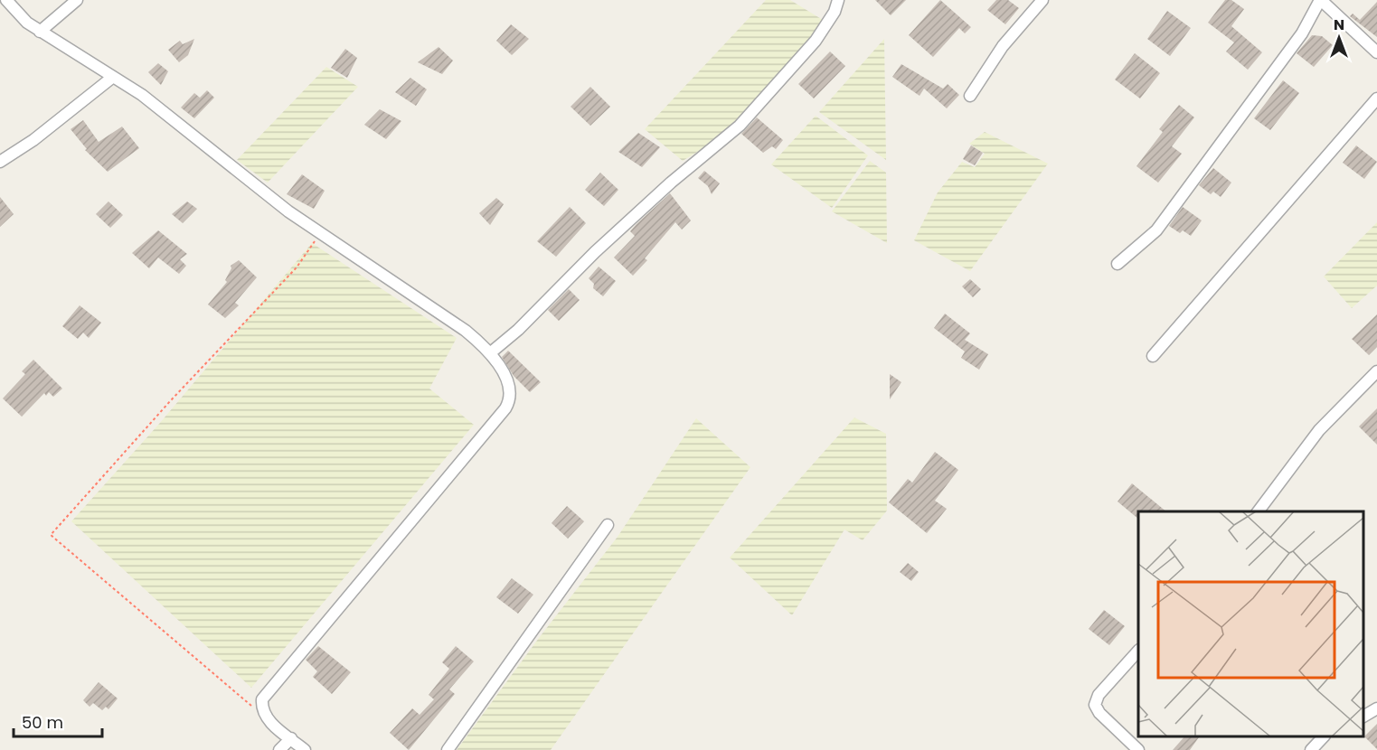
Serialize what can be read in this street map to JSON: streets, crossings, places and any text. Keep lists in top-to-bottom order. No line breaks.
{"scale_bar":"50 m","north":"top"}
